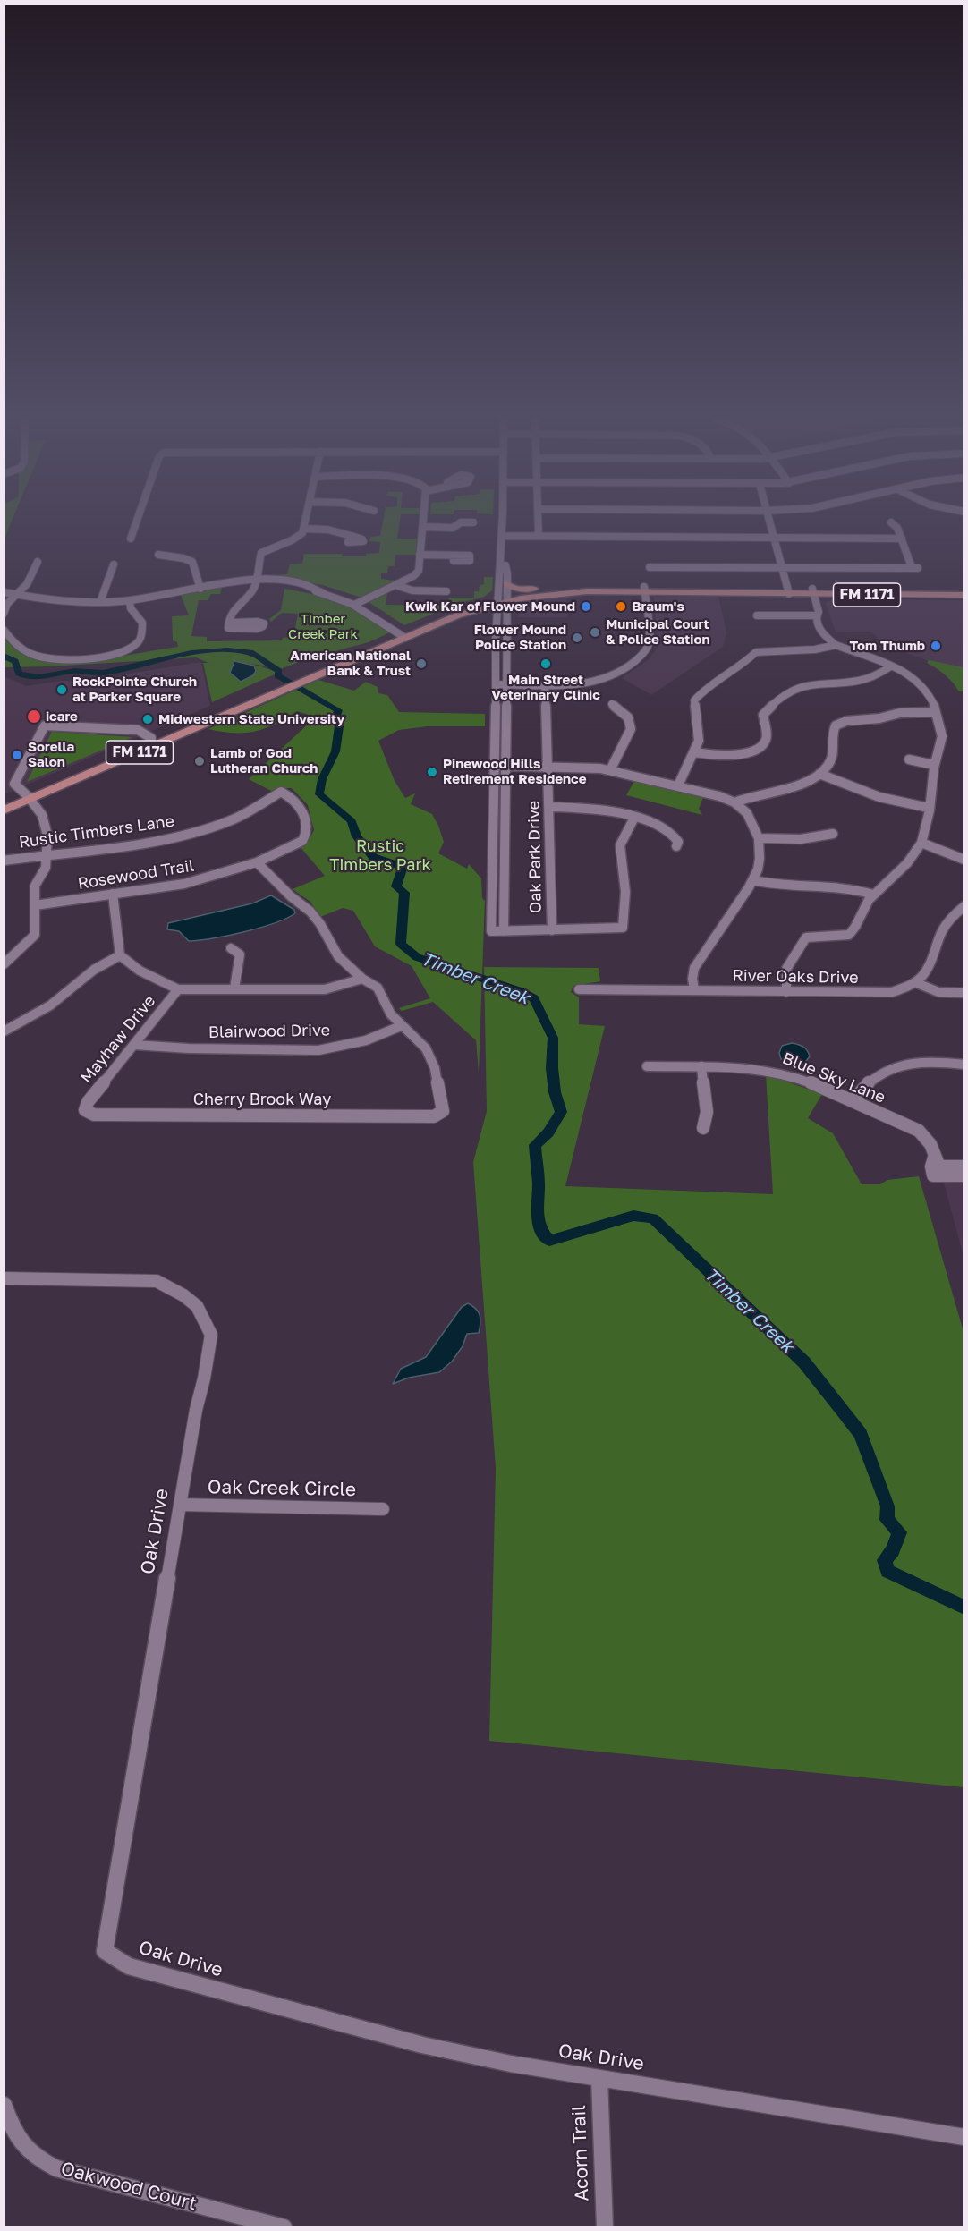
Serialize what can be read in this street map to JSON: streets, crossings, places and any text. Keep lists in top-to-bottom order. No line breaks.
{"streets":{"main road":["FM 1171"],"street":["Rustic Timbers Lane","Oak Park Drive","Rosewood Trail","River Oaks Drive","Blairwood Drive","Mayhaw Drive","Blue Sky Lane","Cherry Brook Way","Oak Creek Circle","Oak Drive","Acorn Trail","Oakwood Court"]},"crossings":[["Rustic Timbers Lane","Rosewood Trail"],["Blairwood Drive","Mayhaw Drive"],["Blairwood Drive","Cherry Brook Way"],["Mayhaw Drive","Cherry Brook Way"],["Oak Creek Circle","Oak Drive"],["Oak Drive","Acorn Trail"]],"water":["Timber Creek"],"parks":["Timber Creek Park","Rustic Timbers Park"],"places":["Kwik Kar of Flower Mound","Braum's","Municipal Court & Police Station","Flower Mound Police Station","Tom Thumb","American National Bank & Trust","Main Street Veterinary Clinic","RockPointe Church at Parker Square","icare","Midwestern State University","Sorella Salon","Lamb of God Lutheran Church","Pinewood Hills Retirement Residence"]}
